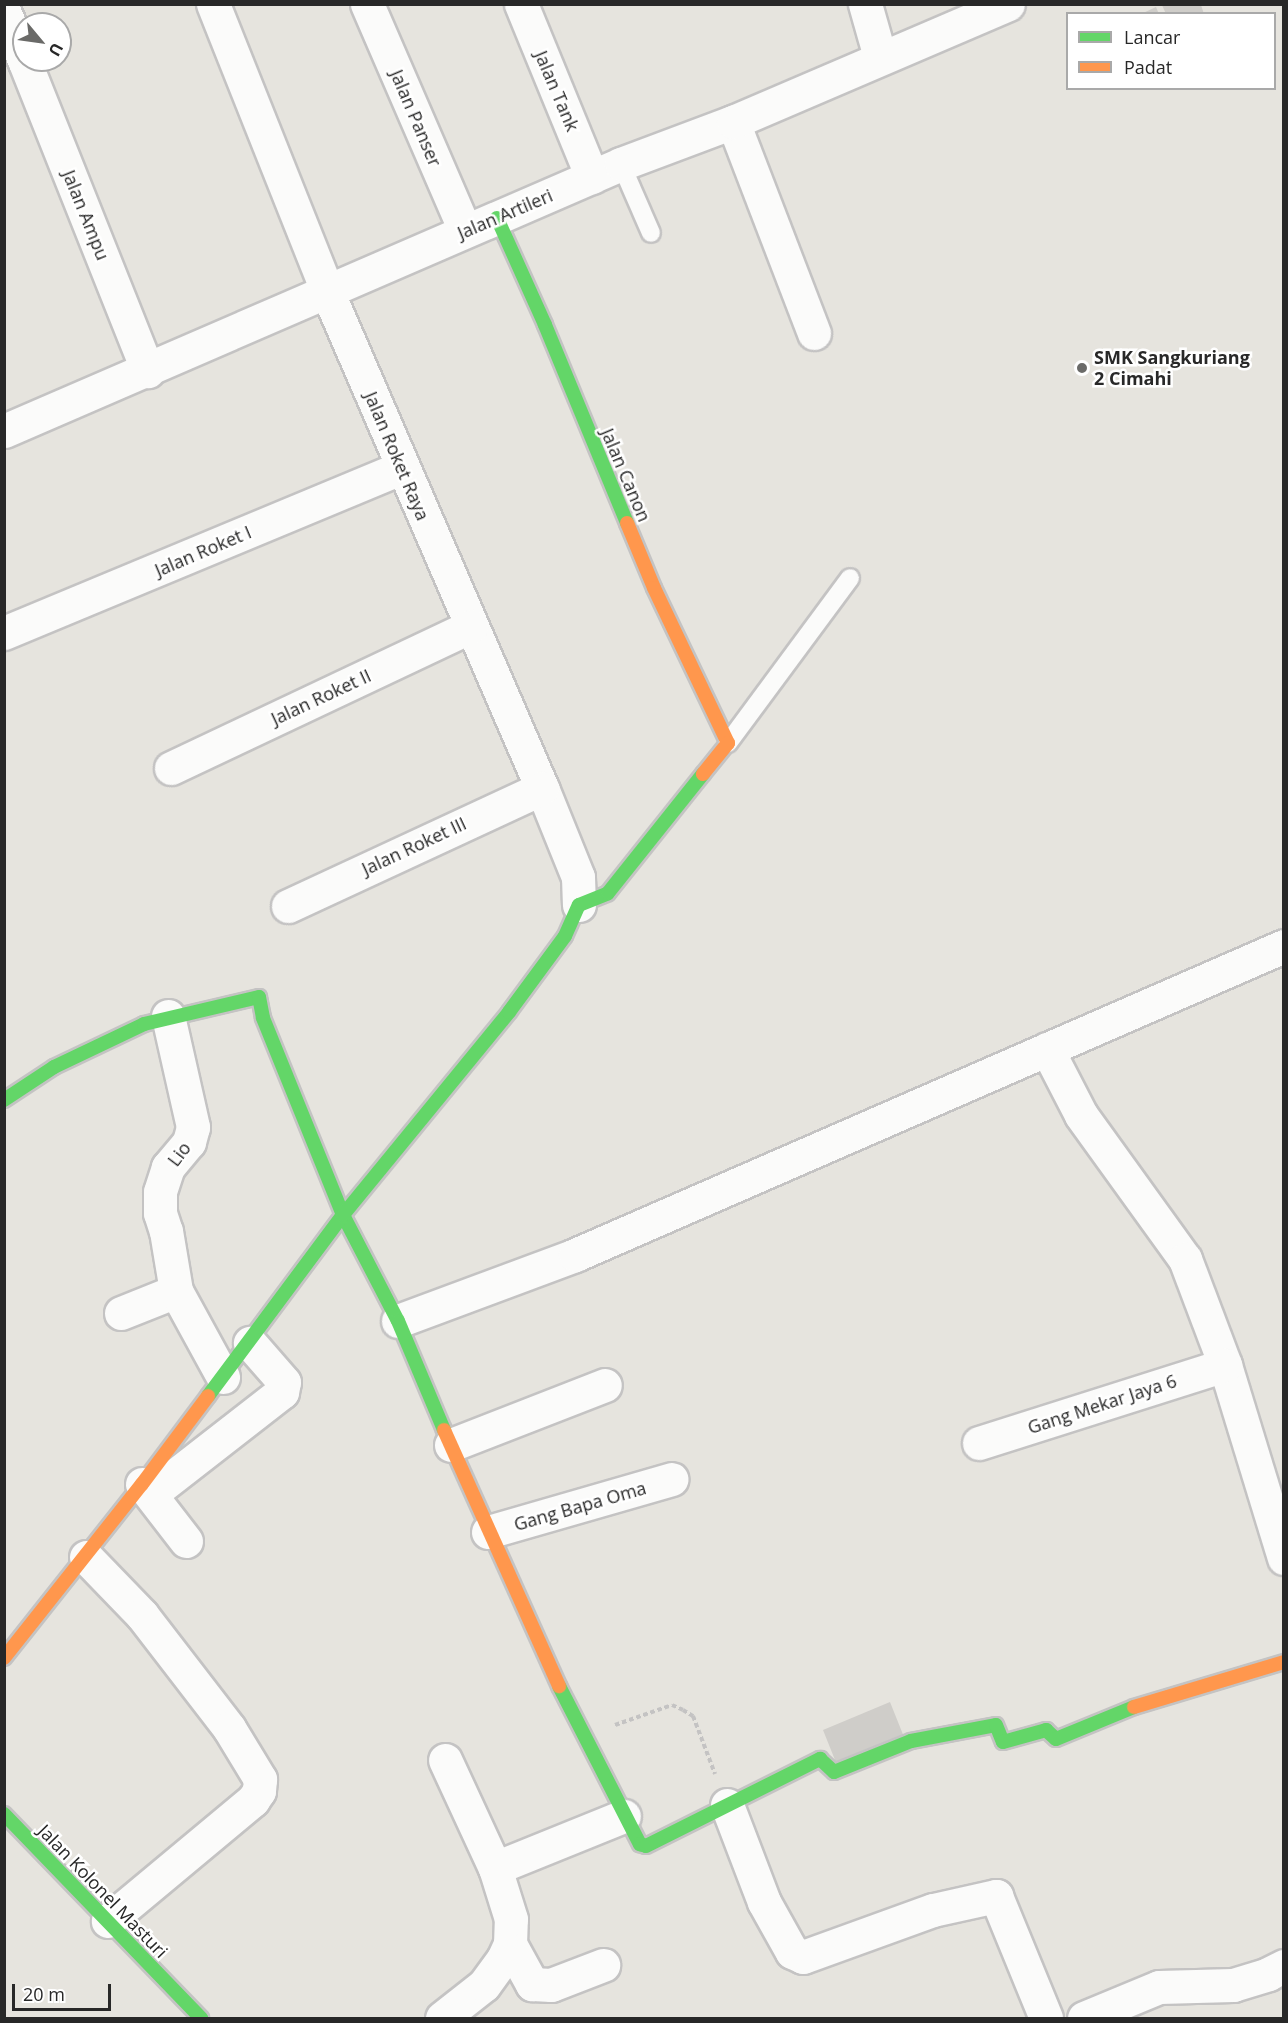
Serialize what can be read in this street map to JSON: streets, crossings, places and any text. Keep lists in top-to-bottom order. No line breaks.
{"streets":{"street":["Jalan Tank","Jalan Panser","Jalan Artileri","Jalan Ampu","Jalan Roket Raya","Jalan Canon","Jalan Roket I","Jalan Roket II","Jalan Roket III","Lio","Gang Mekar Jaya 6","Gang Bapa Oma","Jalan Kolonel Masturi"]},"crossings":[["Jalan Tank","Jalan Artileri"],["Jalan Panser","Jalan Artileri"],["Jalan Artileri","Jalan Ampu"],["Jalan Artileri","Jalan Roket Raya"],["Jalan Artileri","Jalan Canon"],["Jalan Roket Raya","Jalan Roket I"],["Jalan Roket Raya","Jalan Roket II"],["Jalan Roket Raya","Jalan Roket III"]],"places":["SMK Sangkuriang 2 Cimahi"],"legend":["Lancar","Padat"],"scale_bar":"20 m","north":"bottom right"}
